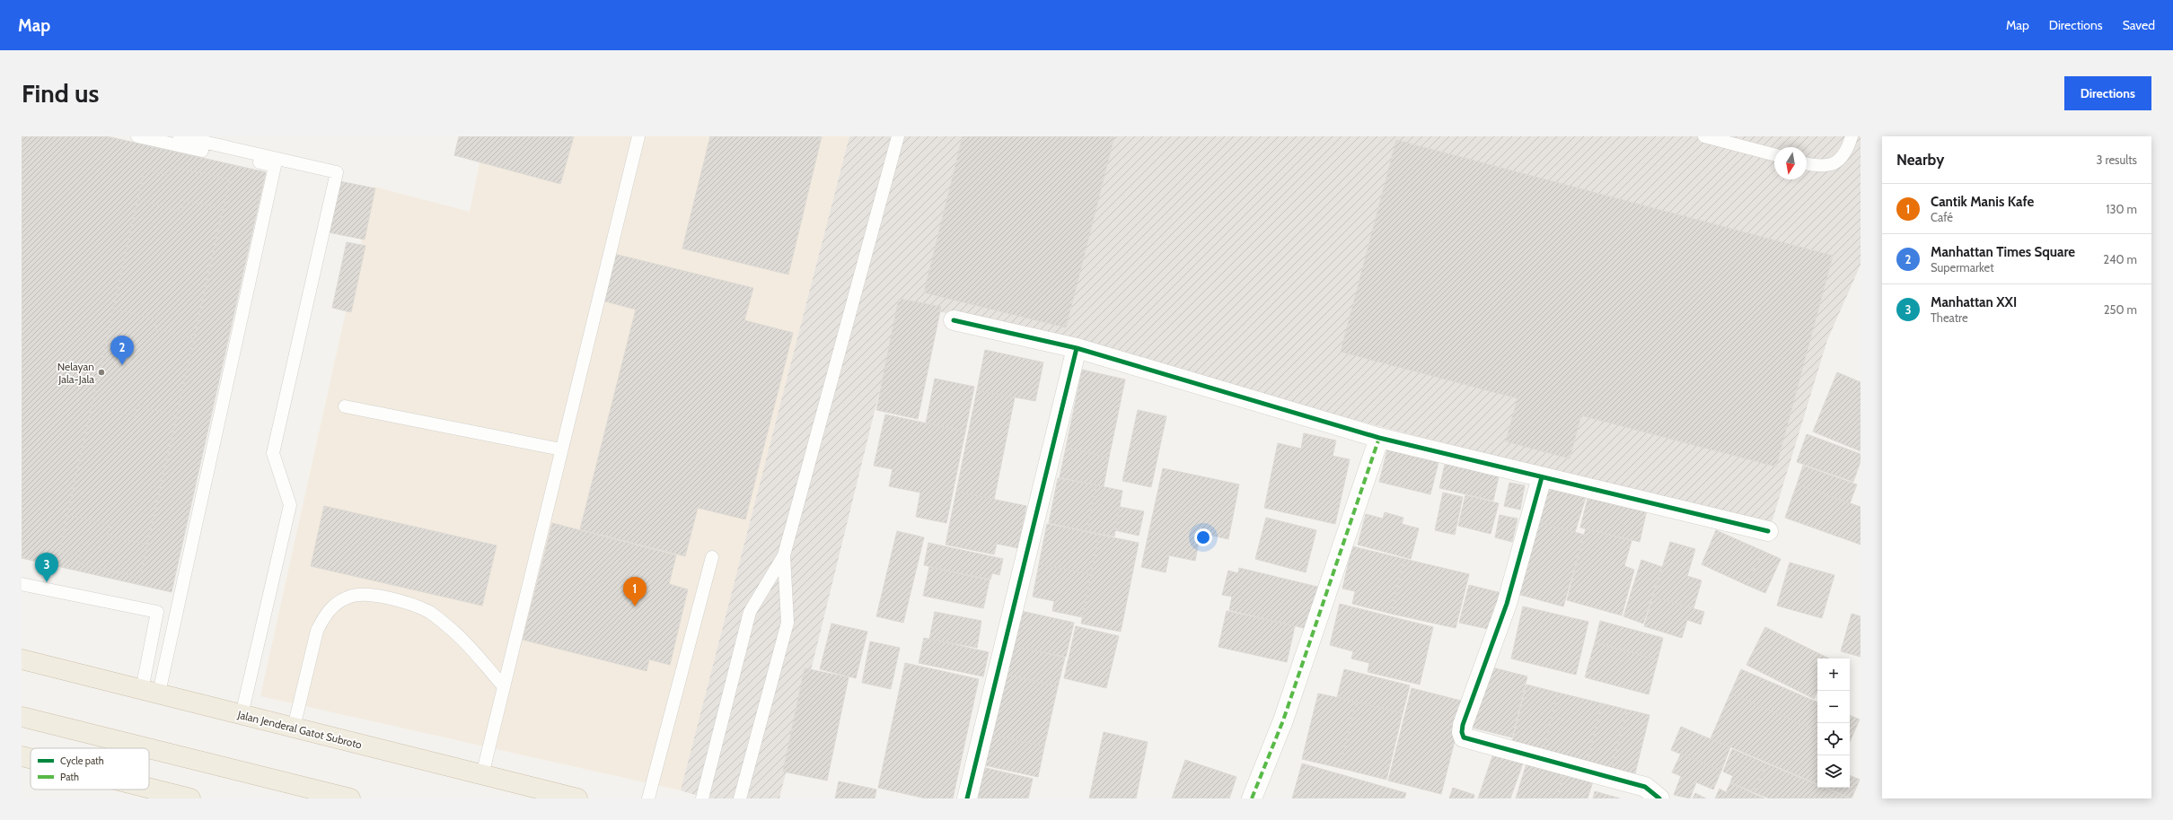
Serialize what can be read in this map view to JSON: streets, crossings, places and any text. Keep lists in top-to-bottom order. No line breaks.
{"streets":{"highway":["Jalan Jenderal Gatot Subroto"]},"places":["Nelayan Jala-Jala"],"legend":["Cycle path","Path"],"north":"bottom","page":{"header":"Map","nav":["Map","Directions","Saved"],"buttons":"Directions","title":"Find us","heading":["Nearby","3 results"],"list":[{"mark":"1","name":"Cantik Manis Kafe","note":"Café","value":"130 m"},{"mark":"2","name":"Manhattan Times Square","note":"Supermarket","value":"240 m"},{"mark":"3","name":"Manhattan XXI","note":"Theatre","value":"250 m"}],"pins":["2","3","1"],"map_buttons":["+","−"]}}
